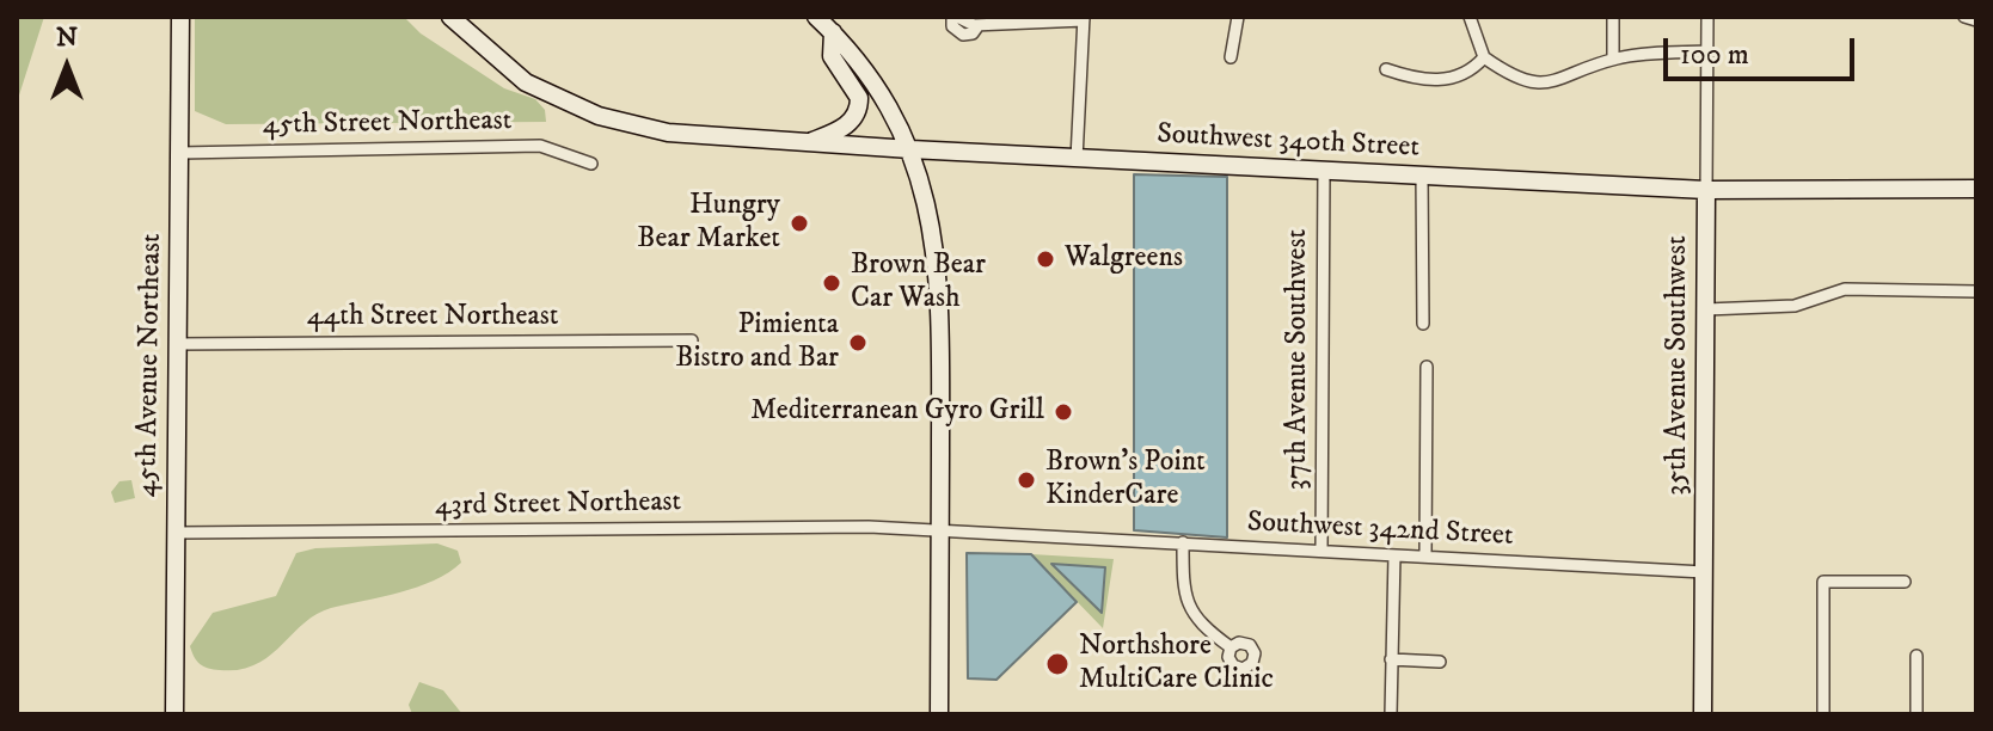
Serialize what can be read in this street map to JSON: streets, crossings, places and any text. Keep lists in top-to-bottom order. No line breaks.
{"streets":{"main road":["Southwest 340th Street","45th Avenue Northeast","35th Avenue Southwest"],"street":["45th Street Northeast","44th Street Northeast","37th Avenue Southwest","43rd Street Northeast","Southwest 342nd Street"]},"crossings":[["45th Street Northeast","45th Avenue Northeast"],["Southwest 340th Street","37th Avenue Southwest"],["Southwest 340th Street","35th Avenue Southwest"],["44th Street Northeast","45th Avenue Northeast"],["37th Avenue Southwest","Southwest 342nd Street"],["45th Avenue Northeast","43rd Street Northeast"],["35th Avenue Southwest","Southwest 342nd Street"],["43rd Street Northeast","Southwest 342nd Street"]],"places":["Hungry Bear Market","Walgreens","Brown Bear Car Wash","Pimienta Bistro and Bar","Mediterranean Gyro Grill","Brown's Point KinderCare","Northshore MultiCare Clinic"],"scale_bar":"100 m","north":"top"}
